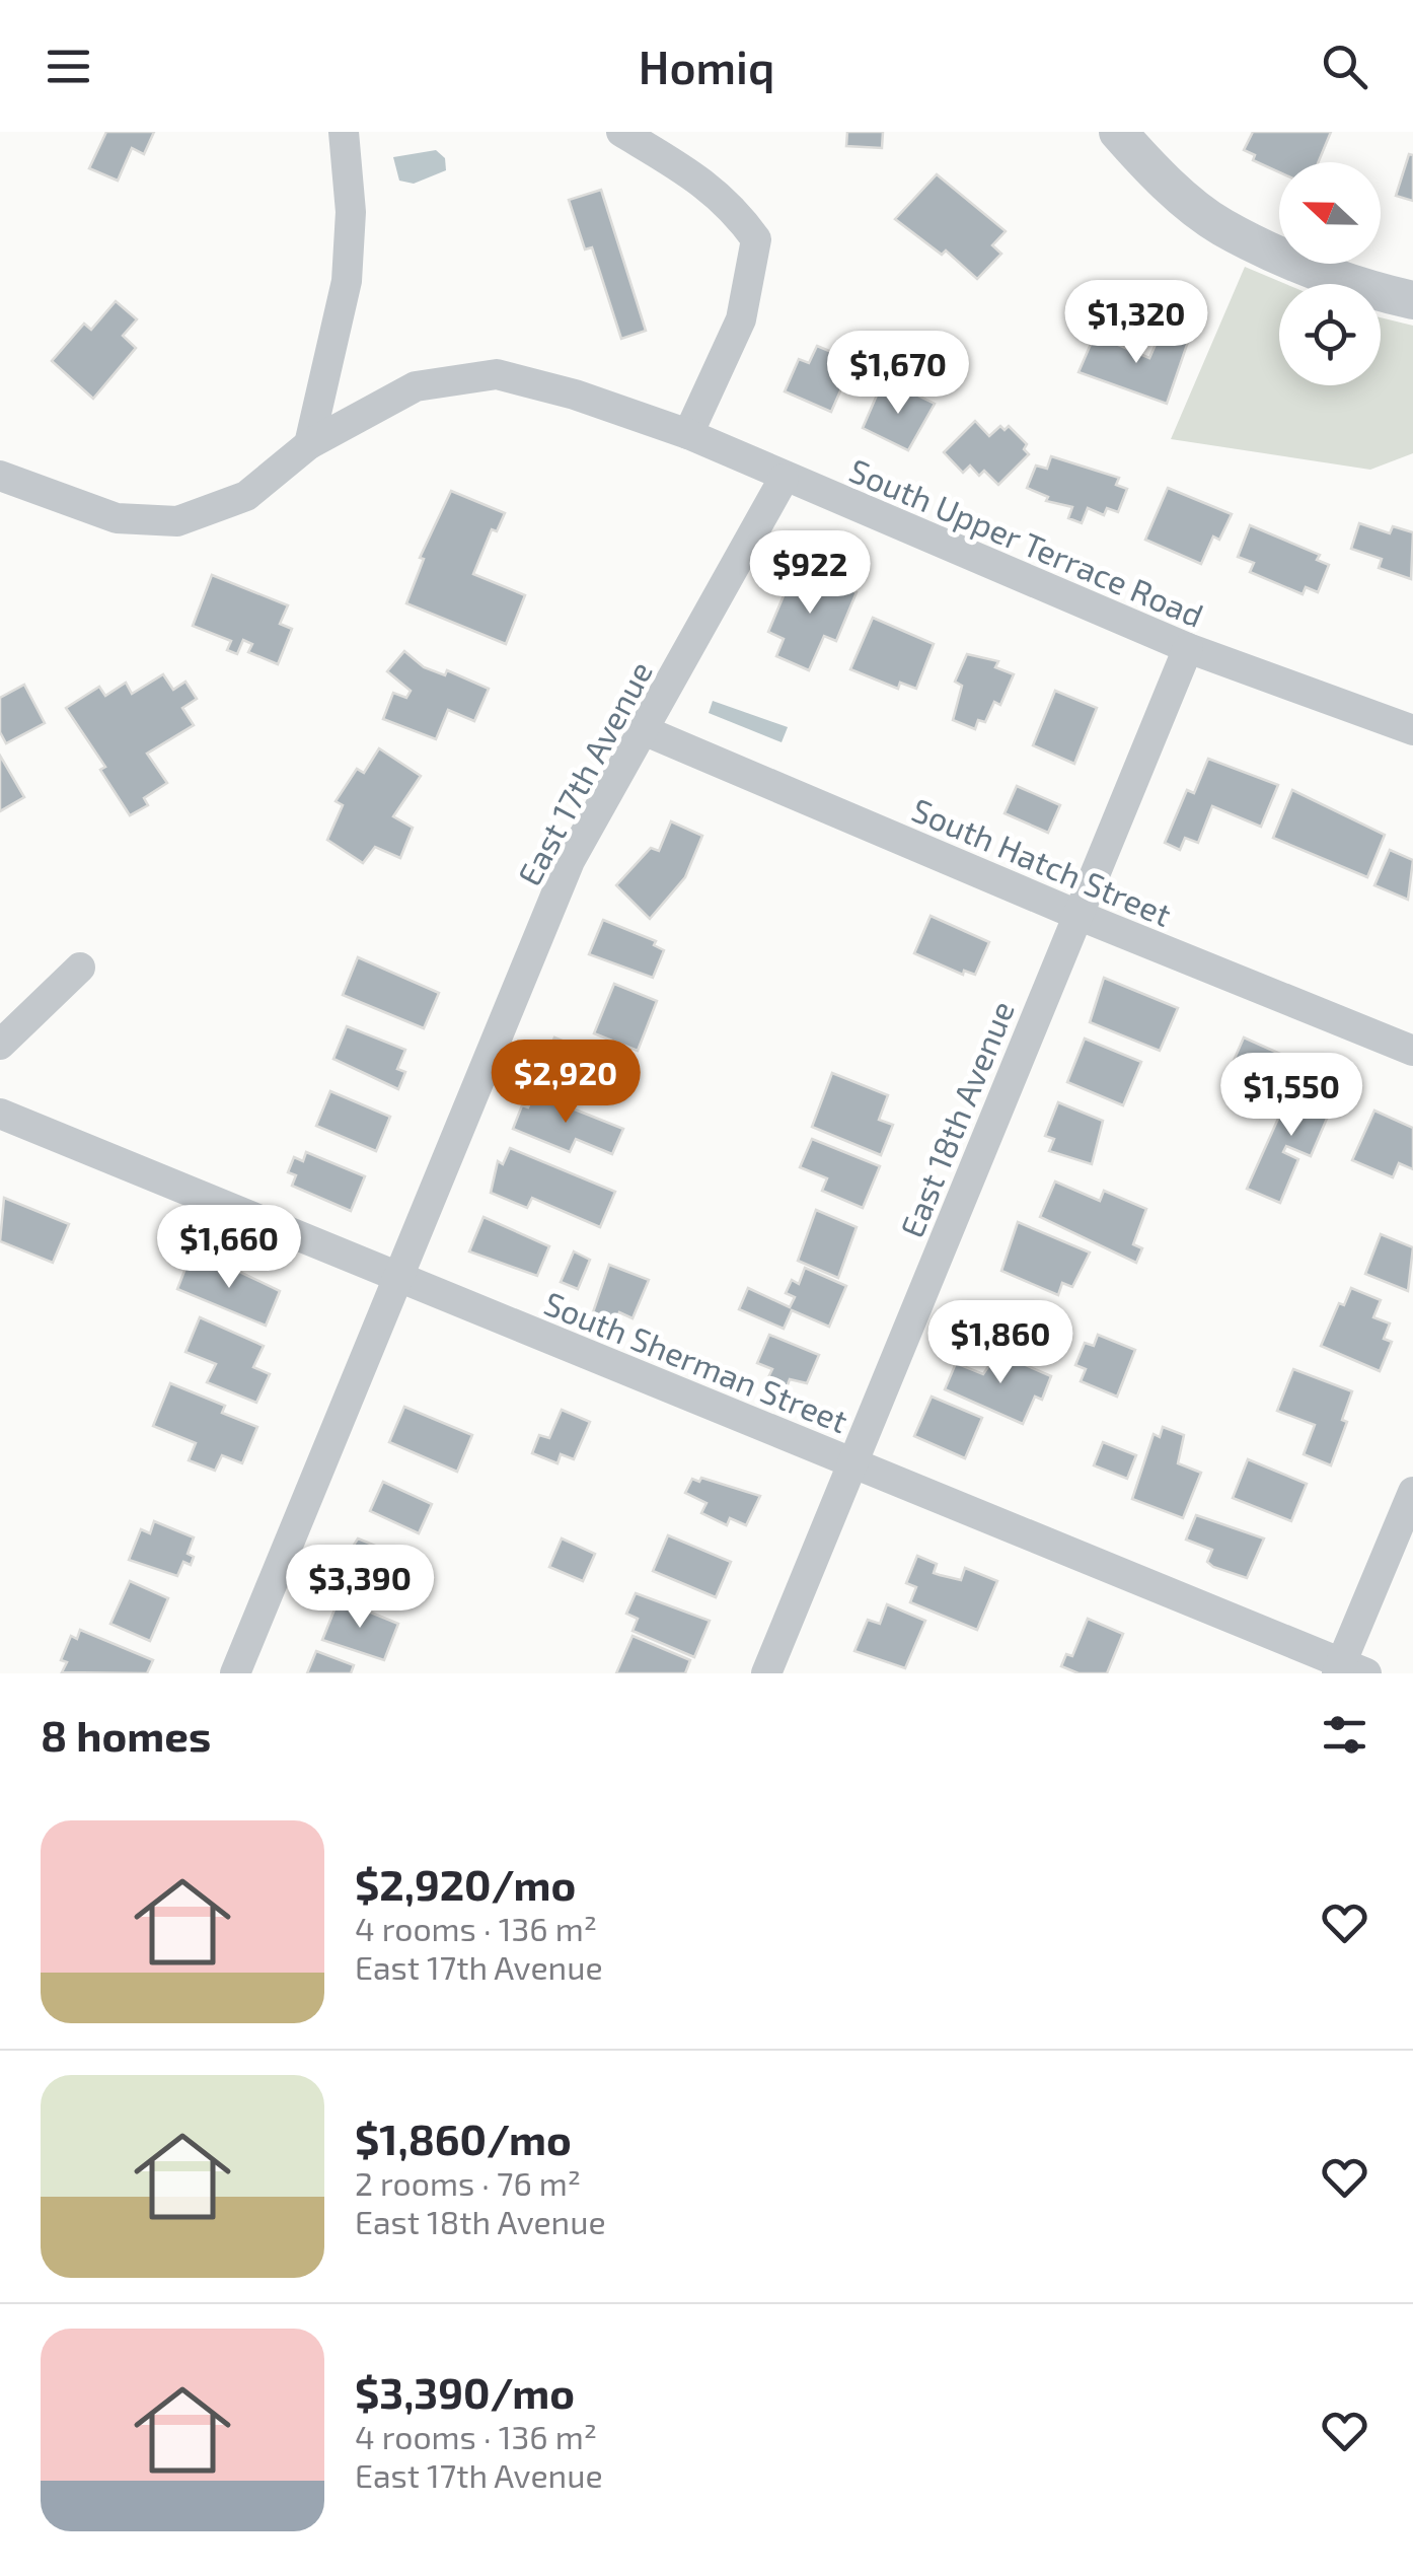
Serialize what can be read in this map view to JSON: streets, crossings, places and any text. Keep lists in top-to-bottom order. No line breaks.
{"streets":{"street":["South Upper Terrace Road","East 17th Avenue","South Hatch Street","East 18th Avenue","South Sherman Street"]},"crossings":[["South Upper Terrace Road","East 17th Avenue"],["South Upper Terrace Road","East 18th Avenue"],["East 17th Avenue","South Hatch Street"],["East 17th Avenue","South Sherman Street"],["South Hatch Street","East 18th Avenue"],["East 18th Avenue","South Sherman Street"]],"north":"left","page":{"header":"Homiq","price":["$1,320","$1,670","$922","$2,920","$1,550","$1,660","$1,860","$3,390"],"heading":"8 homes","list":[{"name":"$2,920/mo","note":"4 rooms · 136 m² · East 17th Avenue"},{"name":"$1,860/mo","note":"2 rooms · 76 m² · East 18th Avenue"},{"name":"$3,390/mo","note":"4 rooms · 136 m² · East 17th Avenue"}]}}
